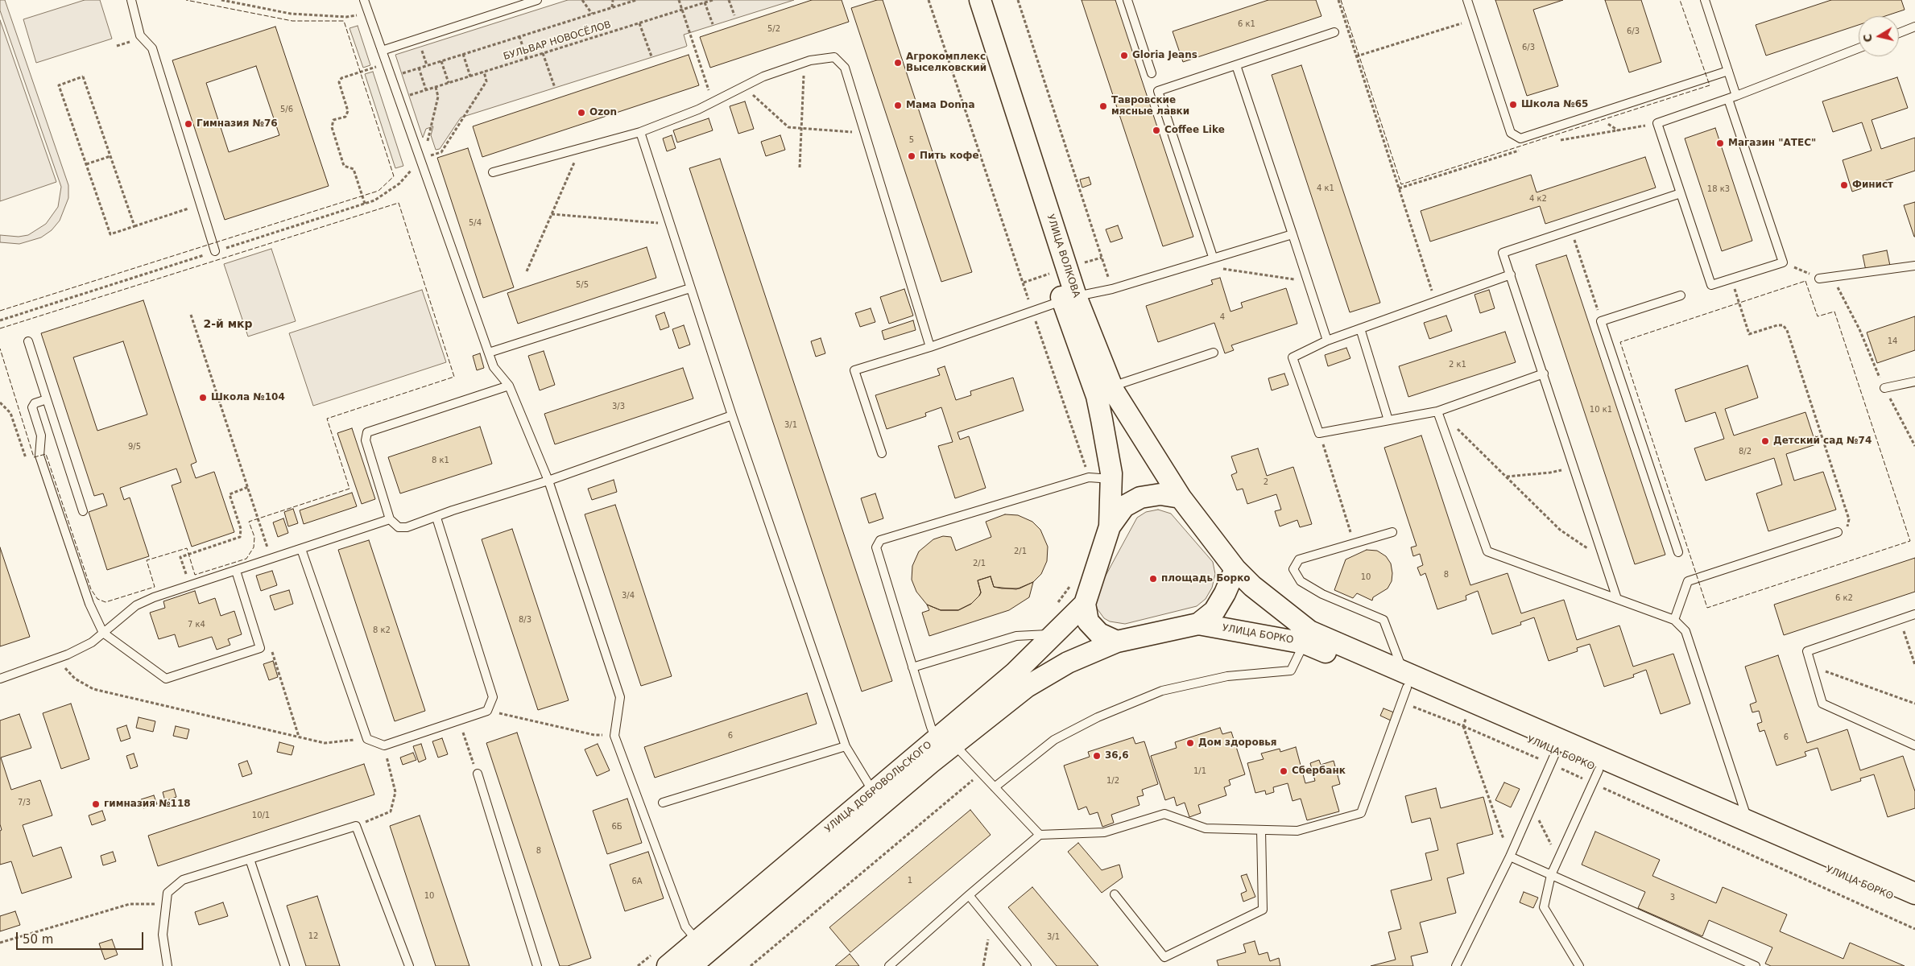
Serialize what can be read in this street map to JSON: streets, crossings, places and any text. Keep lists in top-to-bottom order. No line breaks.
{"streets":{"main road":["УЛИЦА ВОЛКОВА","УЛИЦА БОРКО","УЛИЦА ДОБРОВОЛЬСКОГО"],"path":["БУЛЬВАР НОВОСЁЛОВ"]},"districts":["2-й мкр"],"places":["Gloria Jeans","Агрокомплекс Выселковский","Школа №65","Мама Donna","Тавровские мясные лавки","Ozon","Гимназия №76","Coffee Like","Магазин \"АТЕС\"","Пить кофе","Финист","Школа №104","Детский сад №74","площадь Борко","Дом здоровья","36,6","Сбербанк","гимназия №118"],"house_numbers":["6 к1","5/2","6/3","6/3","5/6","5","4 к1","18 к3","4 к2","5/4","5/5","4","14","2 к1","3/3","10 к1","3/1","9/5","8/2","8 к1","2","2/1","2/1","8","10","3/4","6 к2","8/3","7 к4","8 к2","6","6","1/1","1/2","7/3","10/1","6Б","8","1","6А","10","3","12","3/1"],"scale_bar":"50 m","north":"left"}
